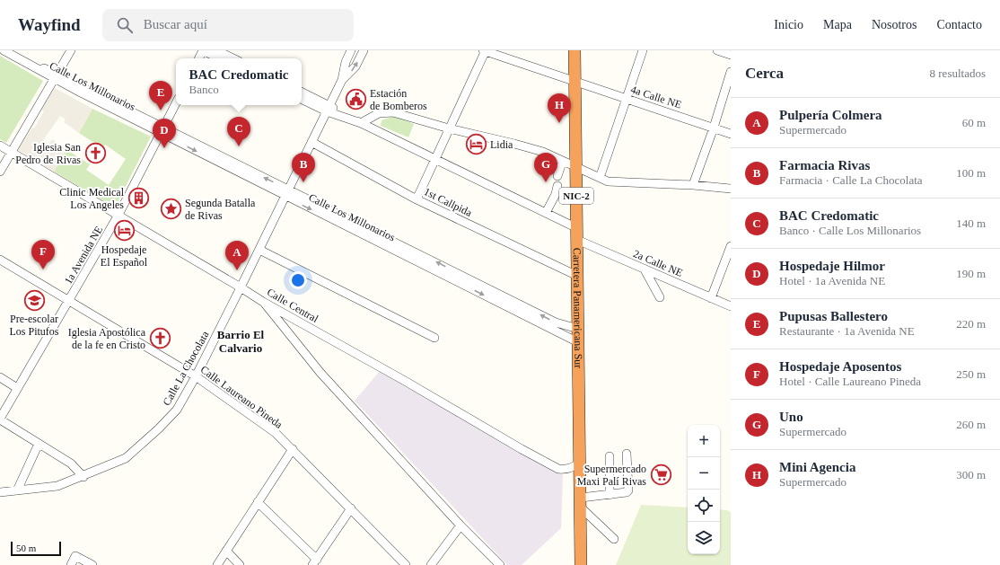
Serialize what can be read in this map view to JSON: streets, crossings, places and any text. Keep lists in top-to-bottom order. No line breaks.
{"streets":{"highway":["NIC-2","Carretera Panamericana Sur"],"street":["Calle Los Millonarios","4a Calle NE","1st Callpida","1a Avenida NE","2a Calle NE","Calle Central","Calle La Chocolata","Calle Laureano Pineda"]},"crossings":[["Calle Los Millonarios","1a Avenida NE"],["Calle Los Millonarios","Carretera Panamericana Sur"],["Calle Los Millonarios","Calle La Chocolata"],["4a Calle NE","Carretera Panamericana Sur"],["1st Callpida","Carretera Panamericana Sur"],["1st Callpida","Calle La Chocolata"],["1a Avenida NE","Calle Central"],["1a Avenida NE","Calle Laureano Pineda"],["2a Calle NE","Carretera Panamericana Sur"],["2a Calle NE","Calle La Chocolata"],["Calle Central","Carretera Panamericana Sur"],["Calle Central","Calle La Chocolata"],["Calle La Chocolata","Calle Laureano Pineda"]],"districts":["Barrio El Calvario"],"places":{"public building":["Estación de Bomberos"],"hotel":["Lidia","Hospedaje El Español"],"church":["Iglesia San Pedro de Rivas","Iglesia Apostólica de la fe en Cristo"],"building":["Clinic Medical Los Angeles"],"place":["Segunda Batalla de Rivas"],"school or university":["Pre-escolar Los Pitufos"],"supermarket":["Supermercado Maxi Palí Rivas"]},"scale_bar":"50 m","page":{"header":"Wayfind","search":"Buscar aquí","nav":["Inicio","Mapa","Nosotros","Contacto"],"heading":["Cerca","8 resultados"],"popup":["BAC Credomatic","Banco"],"pins":["E","H","C","D","B","G","F","A"],"list":[{"mark":"A","name":"Pulpería Colmera","note":"Supermercado","value":"60 m"},{"mark":"B","name":"Farmacia Rivas","note":"Farmacia · Calle La Chocolata","value":"100 m"},{"mark":"C","name":"BAC Credomatic","note":"Banco · Calle Los Millonarios","value":"140 m"},{"mark":"D","name":"Hospedaje Hilmor","note":"Hotel · 1a Avenida NE","value":"190 m"},{"mark":"E","name":"Pupusas Ballestero","note":"Restaurante · 1a Avenida NE","value":"220 m"},{"mark":"F","name":"Hospedaje Aposentos","note":"Hotel · Calle Laureano Pineda","value":"250 m"},{"mark":"G","name":"Uno","note":"Supermercado","value":"260 m"},{"mark":"H","name":"Mini Agencia","note":"Supermercado","value":"300 m"}],"map_buttons":["+","−"],"scale":"50 m"}}
